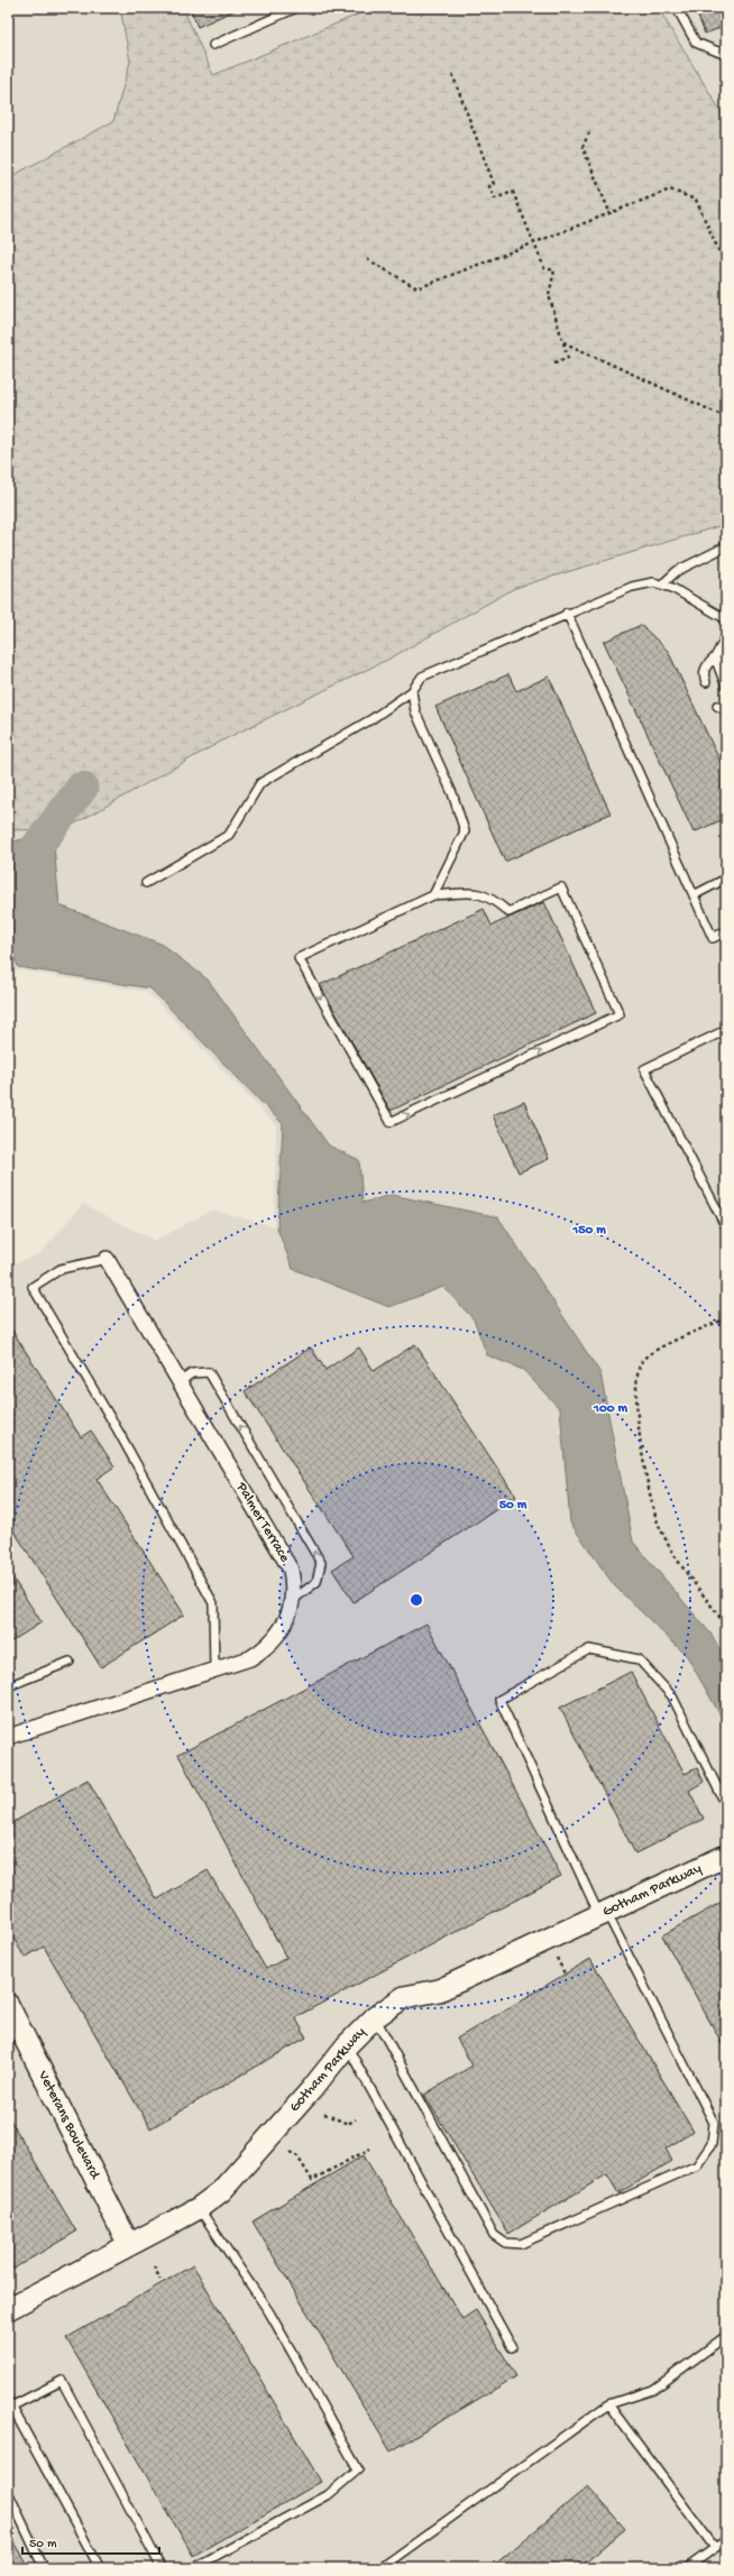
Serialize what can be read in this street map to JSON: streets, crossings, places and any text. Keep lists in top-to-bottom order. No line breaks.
{"streets":{"street":["Palmer Terrace","Gotham Parkway","Veterans Boulevard"]},"crossings":[["Gotham Parkway","Veterans Boulevard"]],"scale_bar":"50 m","rings":["150 m","100 m","50 m"]}
